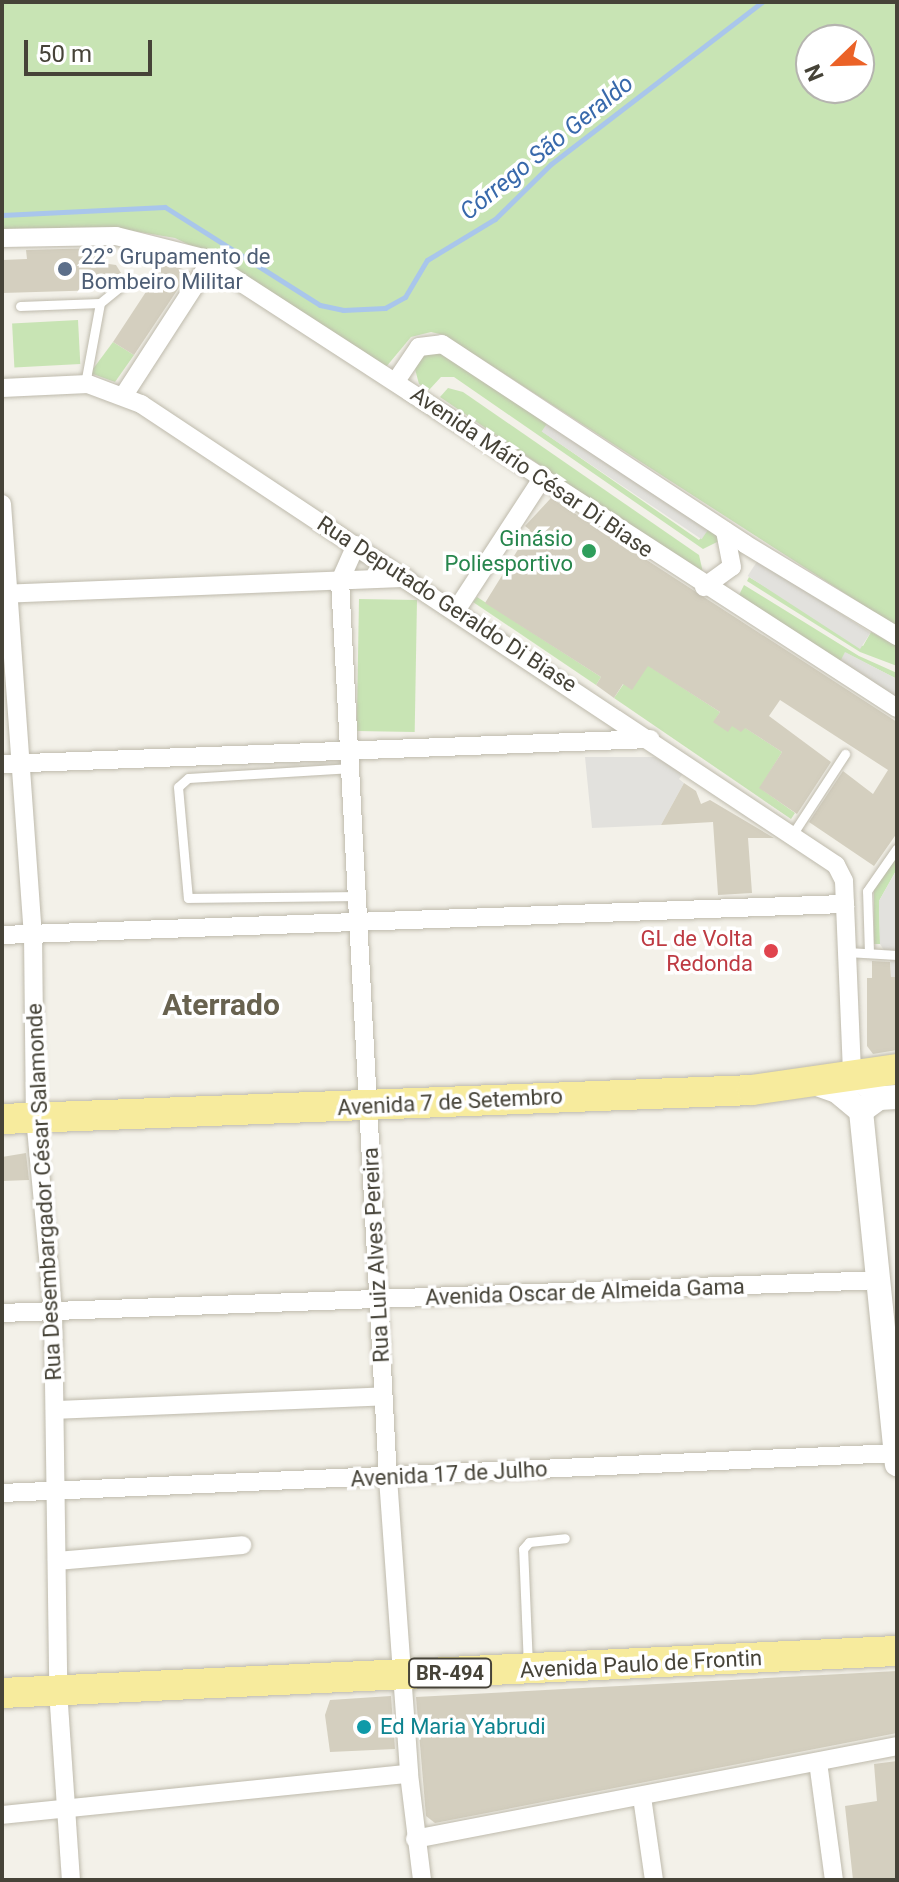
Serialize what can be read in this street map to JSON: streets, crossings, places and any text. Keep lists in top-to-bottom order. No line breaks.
{"streets":{"main road":["Avenida 7 de Setembro","Avenida Paulo de Frontin","BR-494"],"street":["Avenida Mário César Di Biase","Rua Deputado Geraldo Di Biase","Rua Desembargador César Salamonde","Rua Luiz Alves Pereira","Avenida Oscar de Almeida Gama","Avenida 17 de Julho"]},"crossings":[["Rua Deputado Geraldo Di Biase","Avenida 7 de Setembro"],["Avenida 7 de Setembro","Rua Desembargador César Salamonde"],["Avenida 7 de Setembro","Rua Luiz Alves Pereira"],["Rua Desembargador César Salamonde","Avenida Oscar de Almeida Gama"],["Rua Desembargador César Salamonde","Avenida 17 de Julho"],["Rua Desembargador César Salamonde","Avenida Paulo de Frontin"],["Rua Luiz Alves Pereira","Avenida Oscar de Almeida Gama"],["Rua Luiz Alves Pereira","Avenida 17 de Julho"],["Rua Luiz Alves Pereira","Avenida Paulo de Frontin"]],"districts":["Aterrado"],"water":["Córrego São Geraldo"],"places":["22° Grupamento de Bombeiro Militar","Ginásio Poliesportivo","GL de Volta Redonda","Ed Maria Yabrudi"],"scale_bar":"50 m","north":"bottom left"}
